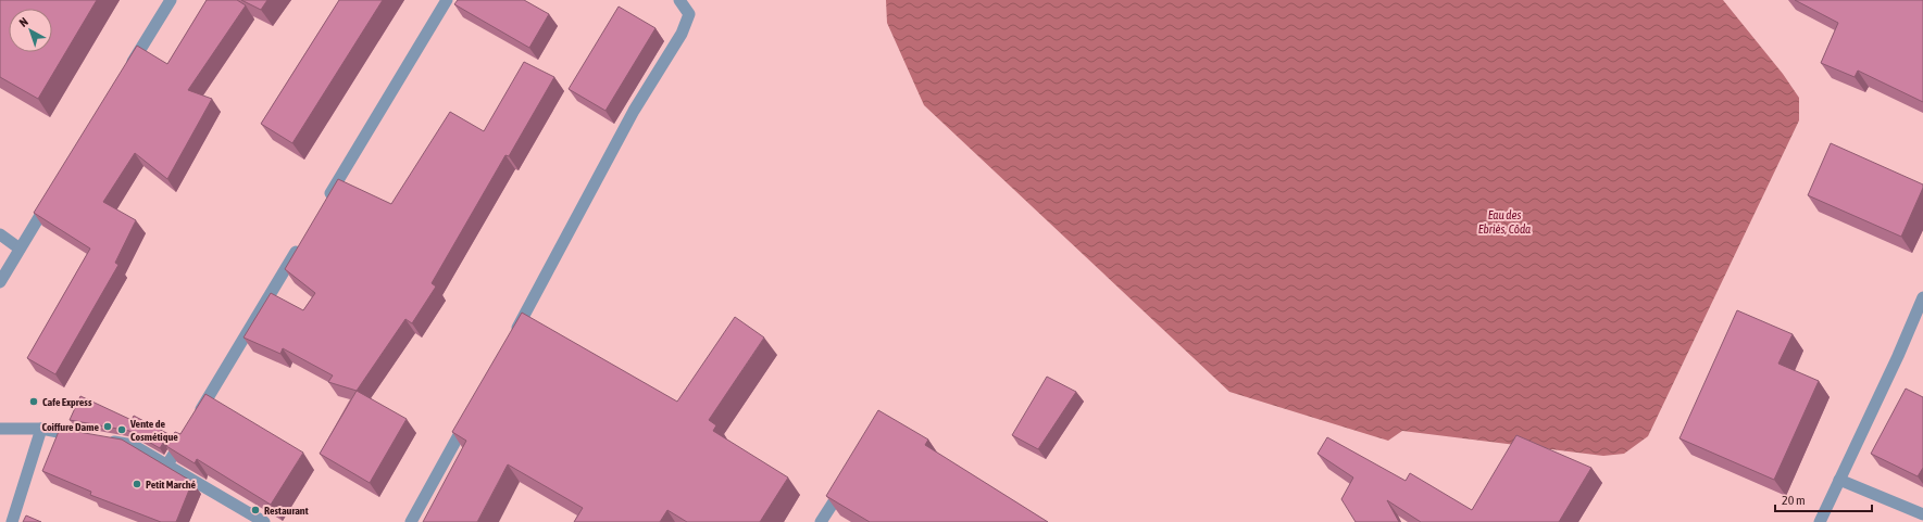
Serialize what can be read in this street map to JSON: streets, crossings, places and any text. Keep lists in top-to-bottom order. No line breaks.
{"water":["Eau des Ebriés, Côda"],"places":["Cafe Express","Coiffure Dame","Vente de Cosmétique","Petit Marché","Restaurant"],"scale_bar":"20 m","north":"top left"}
